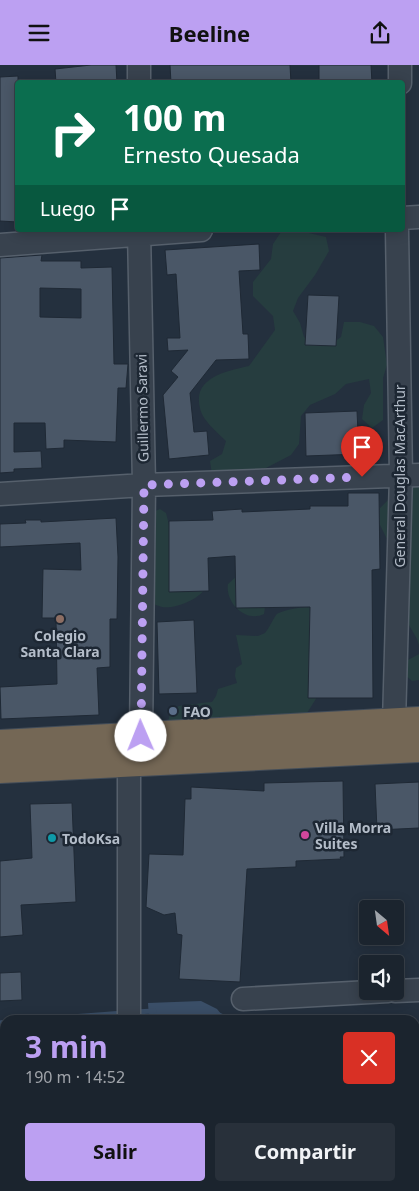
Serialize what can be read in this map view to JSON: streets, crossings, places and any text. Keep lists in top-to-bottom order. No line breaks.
{"streets":{"street":["Guillermo Saravi","General Douglas MacArthur"]},"places":["Colegio Santa Clara","FAO","Villa Morra Suites","TodoKsa"],"north":"bottom right","page":{"header":"Beeline","turn":["100 m","Ernesto Quesada"],"then":"Luego","heading":["3 min","190 m · 14:52"],"buttons":["Salir","Compartir"]}}
